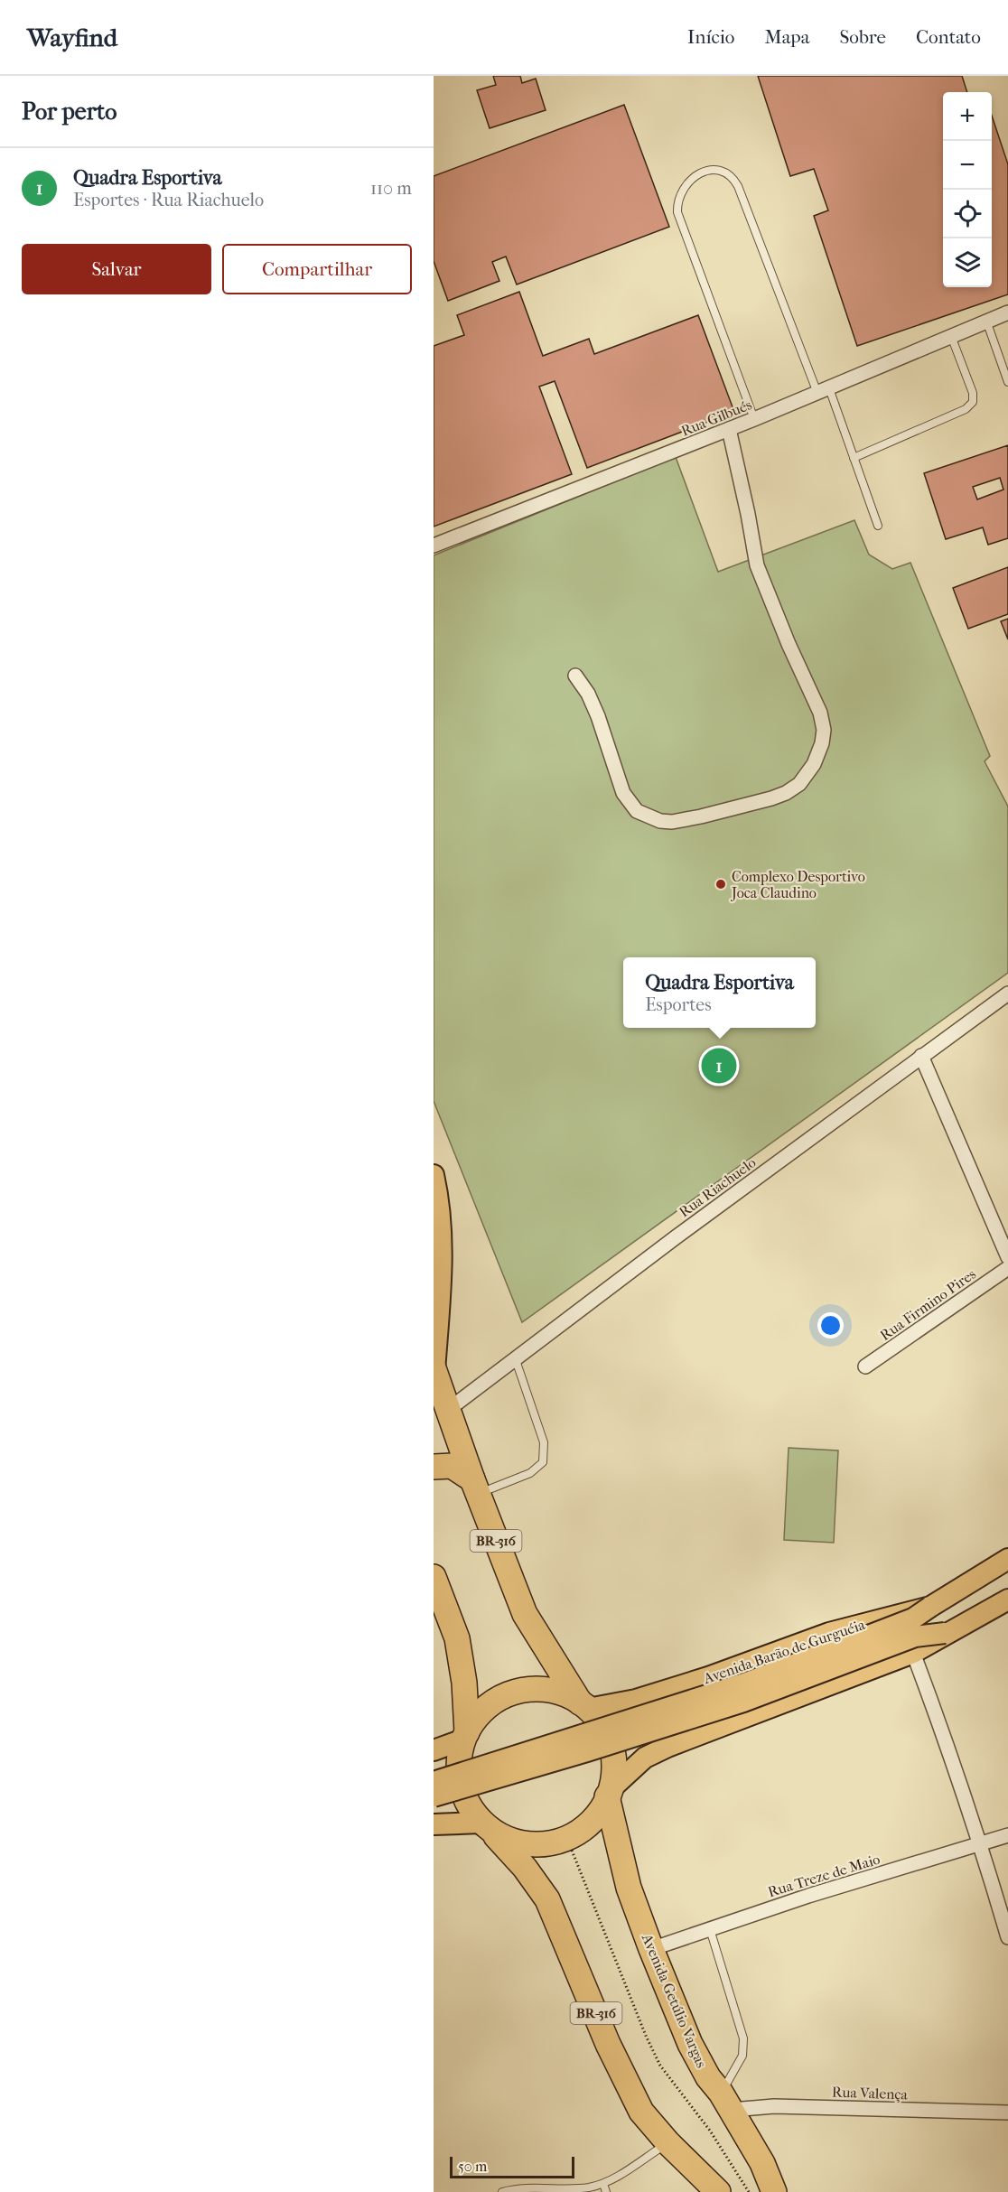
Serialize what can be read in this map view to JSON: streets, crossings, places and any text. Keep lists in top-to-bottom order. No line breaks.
{"streets":{"highway":["BR-316","Avenida Getúlio Vargas"],"main road":["Avenida Barão de Gurguéia"],"street":["Rua Gilbués","Rua Riachuelo","Rua Firmino Pires","Rua Treze de Maio","Rua Valença"]},"crossings":[["Rua Riachuelo","Avenida Getúlio Vargas"],["BR-316","Avenida Barão de Gurguéia"],["BR-316","Avenida Getúlio Vargas"],["Avenida Barão de Gurguéia","Avenida Getúlio Vargas"],["Rua Treze de Maio","Avenida Getúlio Vargas"],["Avenida Getúlio Vargas","Rua Valença"]],"places":["Complexo Desportivo Joca Claudino"],"scale_bar":"50 m","page":{"header":"Wayfind","nav":["Início","Mapa","Sobre","Contato"],"heading":"Por perto","map_buttons":["+","−"],"list":[{"mark":"1","name":"Quadra Esportiva","note":"Esportes · Rua Riachuelo","value":"110 m"}],"buttons":["Salvar","Compartilhar"],"popup":["Quadra Esportiva","Esportes"],"pins":"1","scale":"50 m"}}
